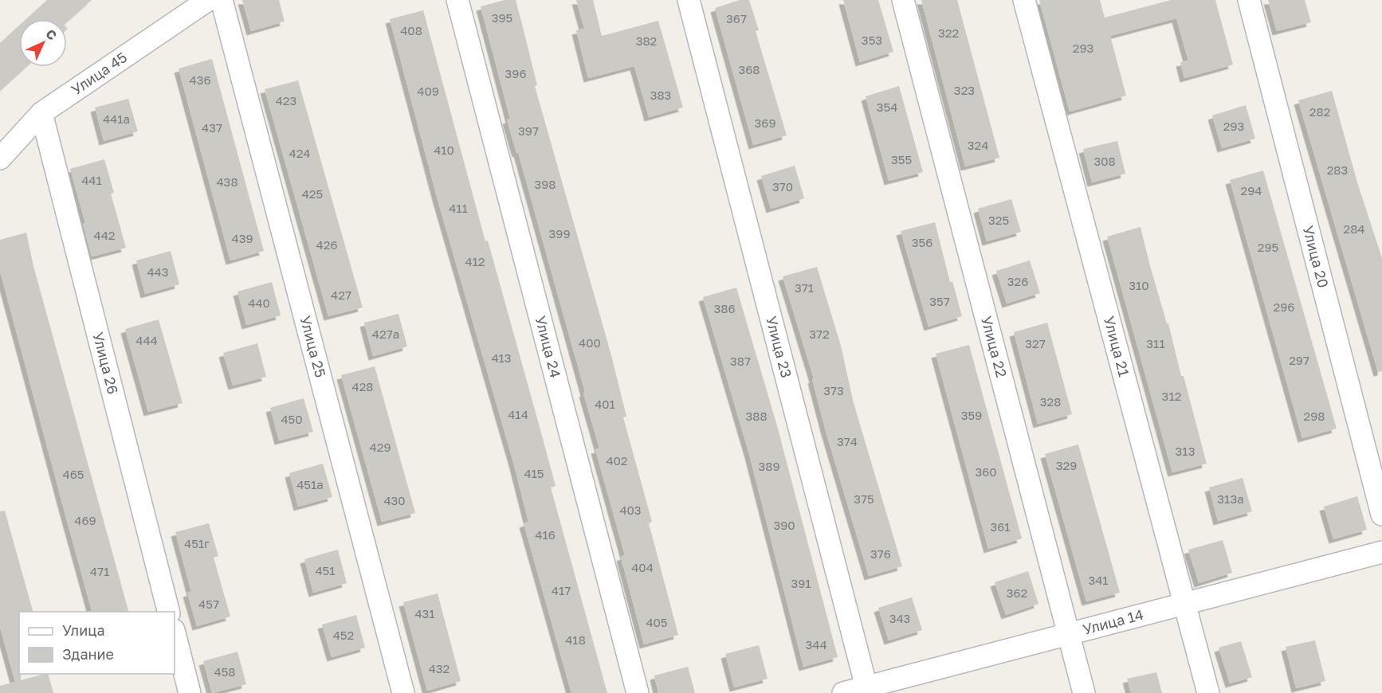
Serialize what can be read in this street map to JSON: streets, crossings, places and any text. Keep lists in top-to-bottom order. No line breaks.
{"streets":{"street":["Улица 45","Улица 20","Улица 25","Улица 24","Улица 23","Улица 22","Улица 21","Улица 26","Улица 14"]},"crossings":[["Улица 45","Улица 26"],["Улица 23","Улица 14"],["Улица 22","Улица 14"],["Улица 21","Улица 14"]],"house_numbers":["395","367","408","322","353","382","293","368","396","436","323","409","383","423","354","282","441а","369","293","437","397","324","410","424","355","308","283","441","438","398","370","294","425","411","325","284","399","442","439","356","426","295","412","443","326","310","371","427","357","440","296","386","427а","372","444","400","327","311","413","297","387","428","373","312","328","401","414","359","388","298","450","374","429","313","402","329","389","360","415","465","451а","375","313а","430","403","469","390","361","416","451г","376","404","451","471","341","391","417","362","457","431","343","405","452","418","344","432","458"],"legend":["Улица","Здание"],"north":"top right"}
